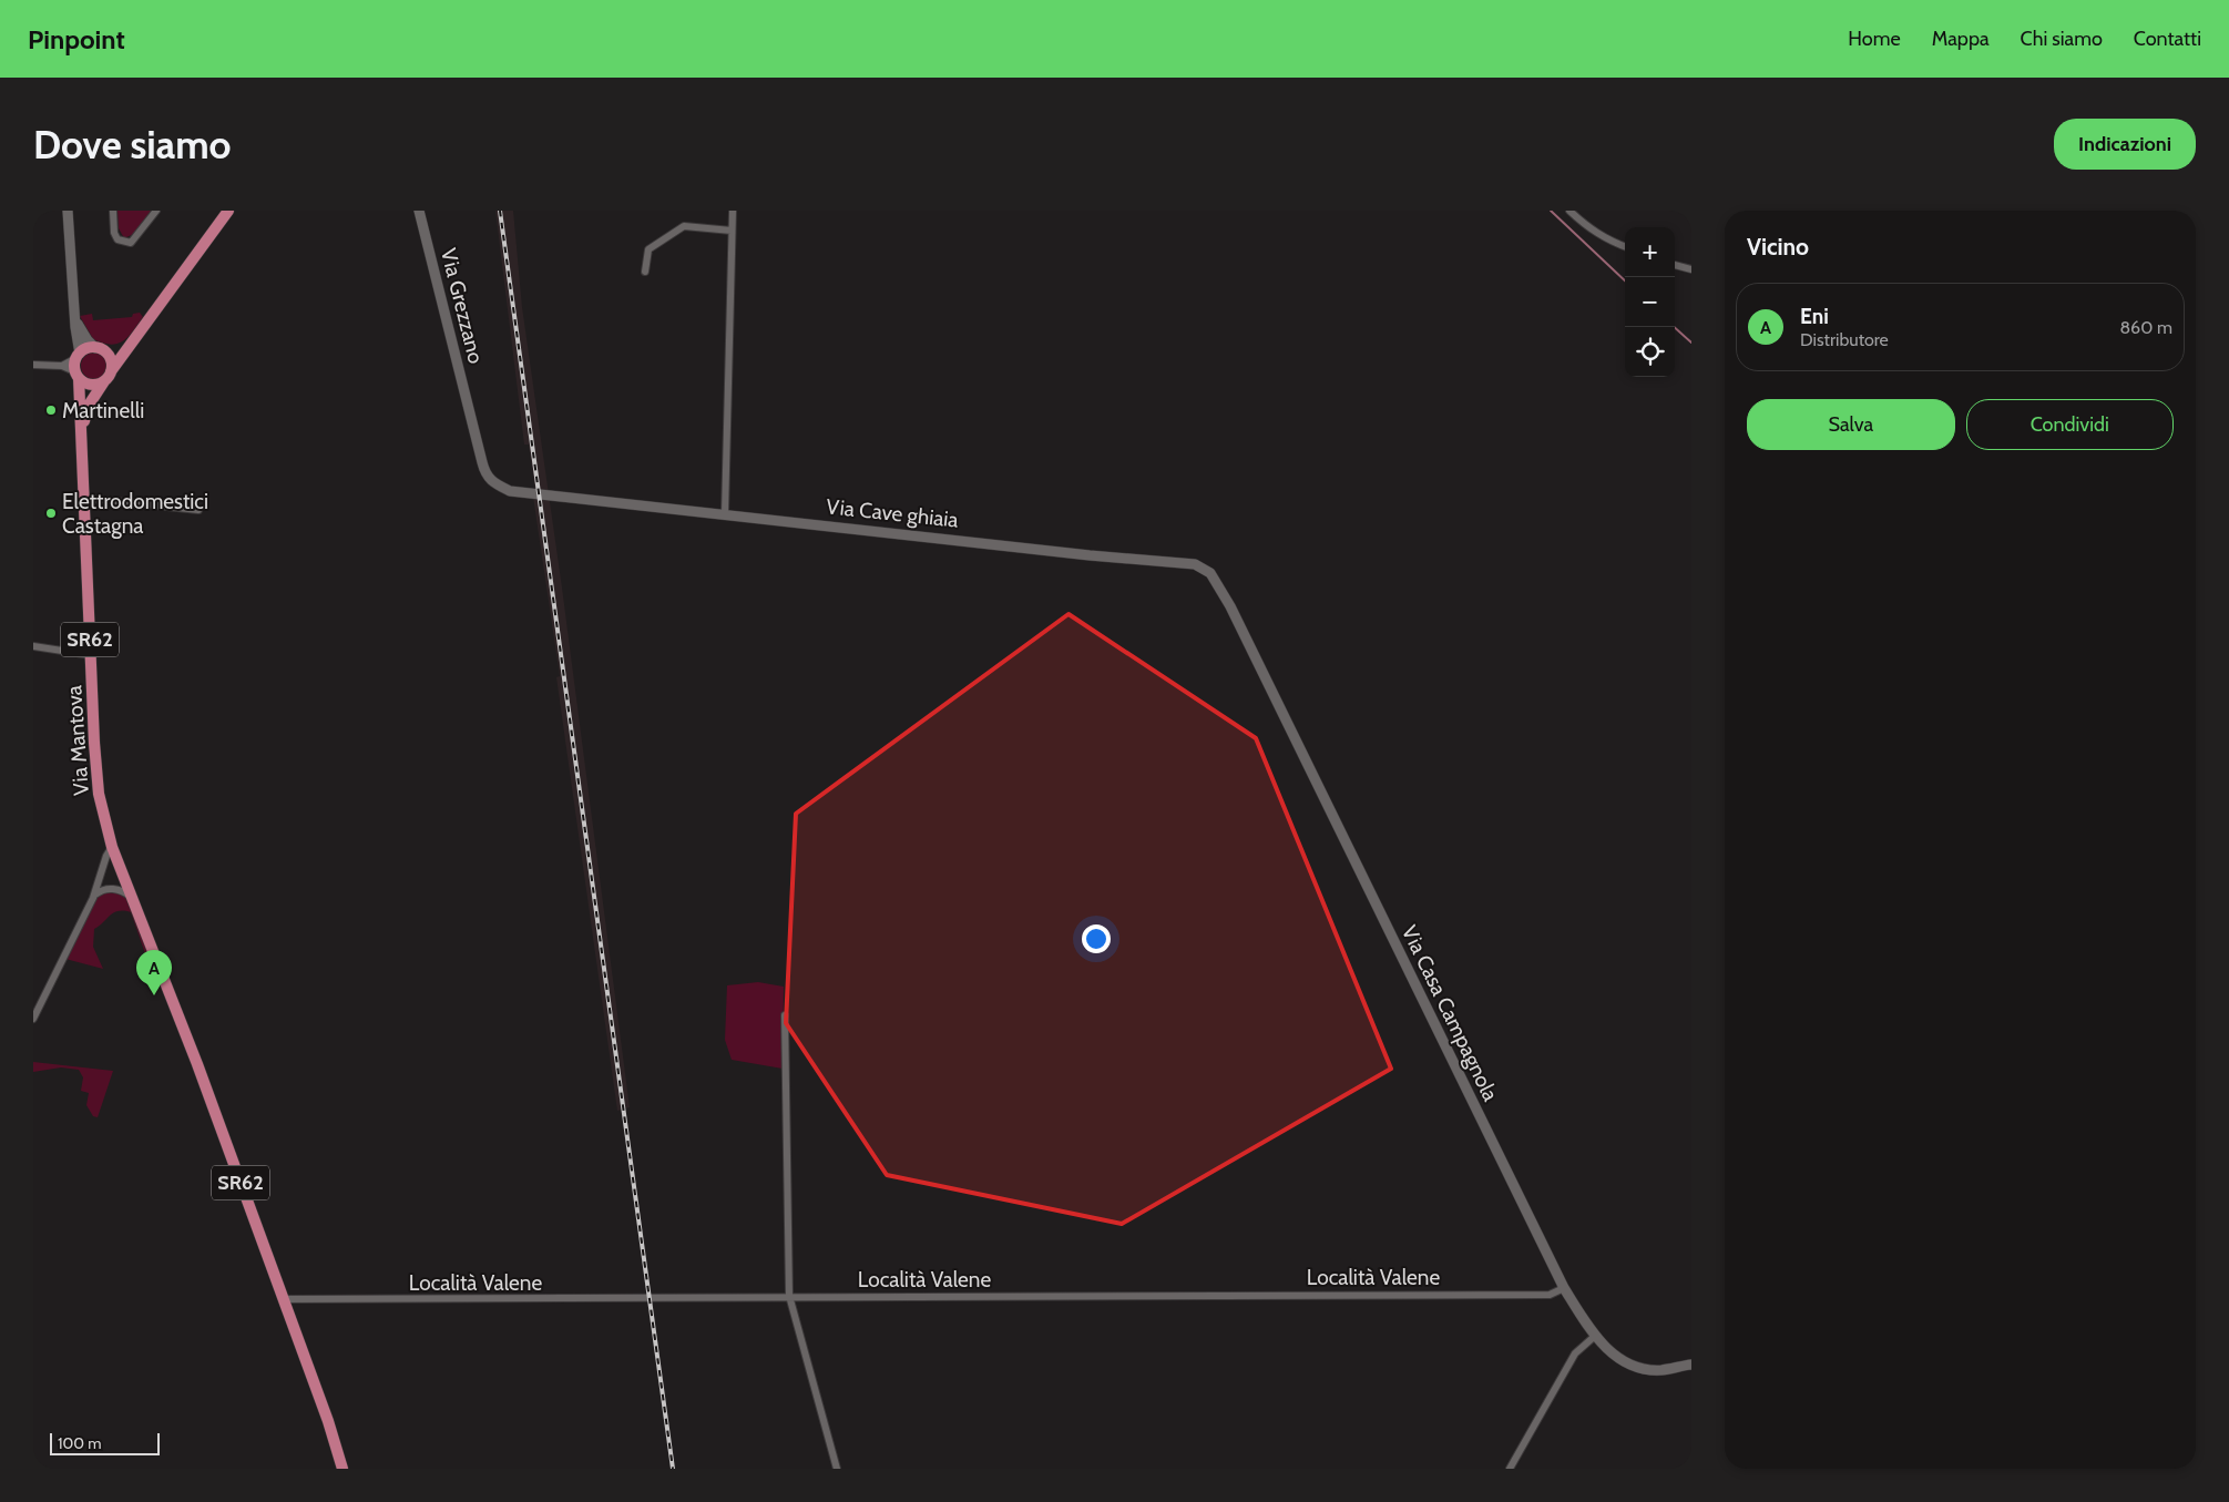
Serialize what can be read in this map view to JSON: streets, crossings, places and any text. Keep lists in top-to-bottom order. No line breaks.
{"streets":{"main road":["SR62","Via Mantova"],"street":["Via Grezzano","Via Cave ghiaia","Via Casa Campagnola","Località Valene"]},"crossings":[["Via Grezzano","Via Cave ghiaia"],["Via Cave ghiaia","Via Casa Campagnola"],["SR62","Via Mantova"],["SR62","Località Valene"],["Via Casa Campagnola","Località Valene"]],"places":["Martinelli","Elettrodomestici Castagna"],"scale_bar":"100 m","page":{"header":"Pinpoint","nav":["Home","Mappa","Chi siamo","Contatti"],"buttons":["Indicazioni",["Salva","Condividi"]],"title":"Dove siamo","heading":"Vicino","map_buttons":["+","−"],"list":[{"mark":"A","name":"Eni","note":"Distributore","value":"860 m"}],"pins":"A","scale":"100 m"}}
